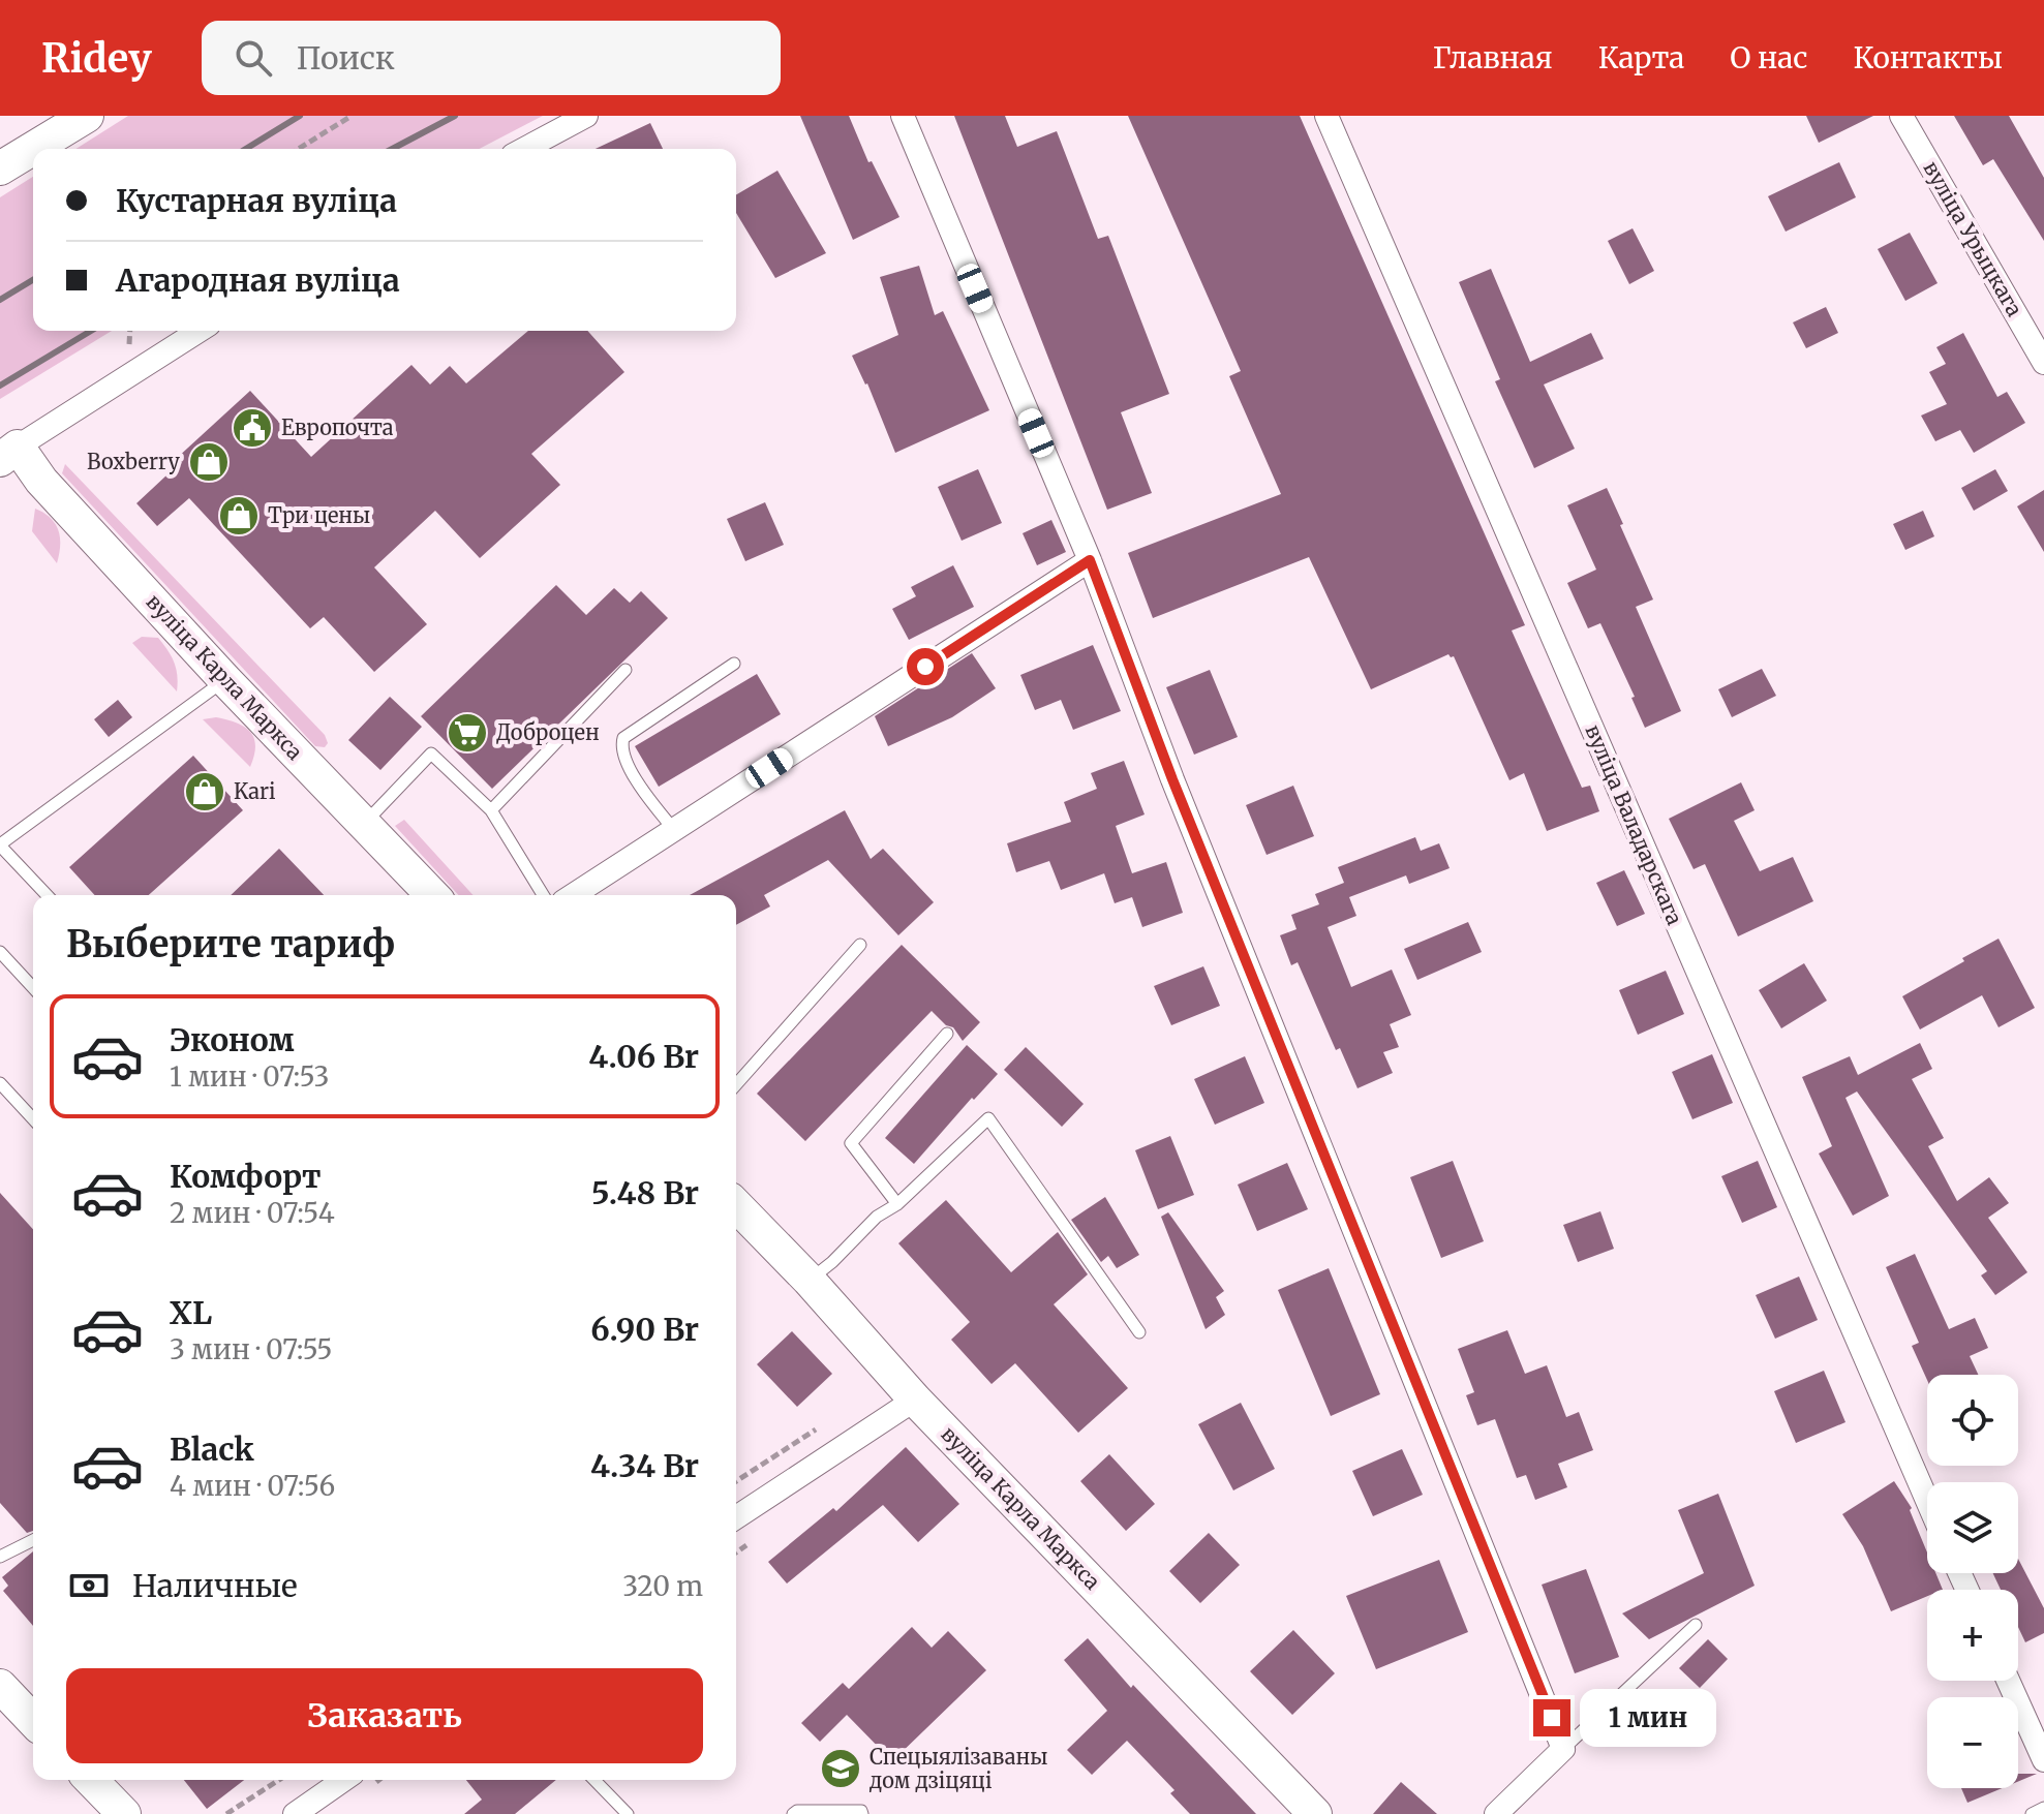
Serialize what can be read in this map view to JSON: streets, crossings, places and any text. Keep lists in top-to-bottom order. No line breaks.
{"streets":{"main road":["вуліца Карла Маркса"],"street":["вуліца Урыцкага","вуліца Валадарскага"]},"places":{"public building":["Европочта"],"shop":["Boxberry","Три цены","Kari"],"supermarket":["Доброцен"],"school or university":["Спецыялізаваны дом дзіцяці"]},"page":{"header":"Ridey","search":"Поиск","nav":["Главная","Карта","О нас","Контакты"],"banner":["Кустарная вуліца","Агародная вуліца"],"heading":"Выберите тариф","list":[{"name":"Эконом","note":"1 мин · 07:53","value":"4.06 Br"},{"name":"Комфорт","note":"2 мин · 07:54","value":"5.48 Br"},{"name":"XL","note":"3 мин · 07:55","value":"6.90 Br"},{"name":"Black","note":"4 мин · 07:56","value":"4.34 Br"}],"map_buttons":["+","−"],"pay":["Наличные","320 m"],"buttons":"Заказать","bubble":"1 мин"}}
